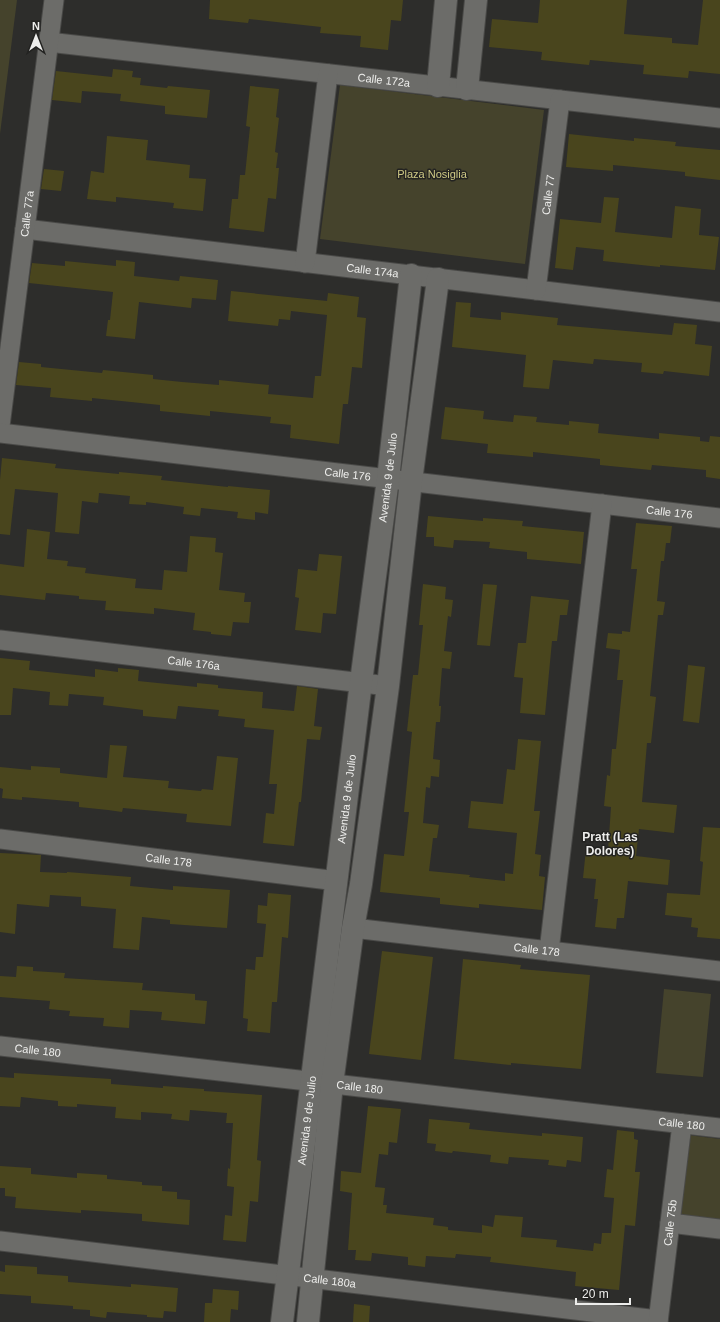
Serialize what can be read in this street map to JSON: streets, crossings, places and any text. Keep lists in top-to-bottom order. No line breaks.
{"streets":{"main road":["Avenida 9 de Julio"],"street":["Calle 172a","Calle 77","Calle 77a","Calle 174a","Calle 176","Calle 176a","Calle 178","Calle 180","Calle 75b","Calle 180a"]},"crossings":[["Calle 172a","Calle 77"],["Calle 172a","Calle 77a"],["Calle 77","Calle 174a"],["Calle 77a","Calle 174a"],["Calle 174a","Avenida 9 de Julio"],["Calle 176","Avenida 9 de Julio"],["Avenida 9 de Julio","Calle 176a"],["Avenida 9 de Julio","Calle 178"],["Avenida 9 de Julio","Calle 180"],["Avenida 9 de Julio","Calle 180a"],["Calle 180","Calle 75b"],["Calle 75b","Calle 180a"]],"districts":["Pratt (Las Dolores)"],"parks":["Plaza Nosiglia"],"scale_bar":"20 m","north":"top"}
